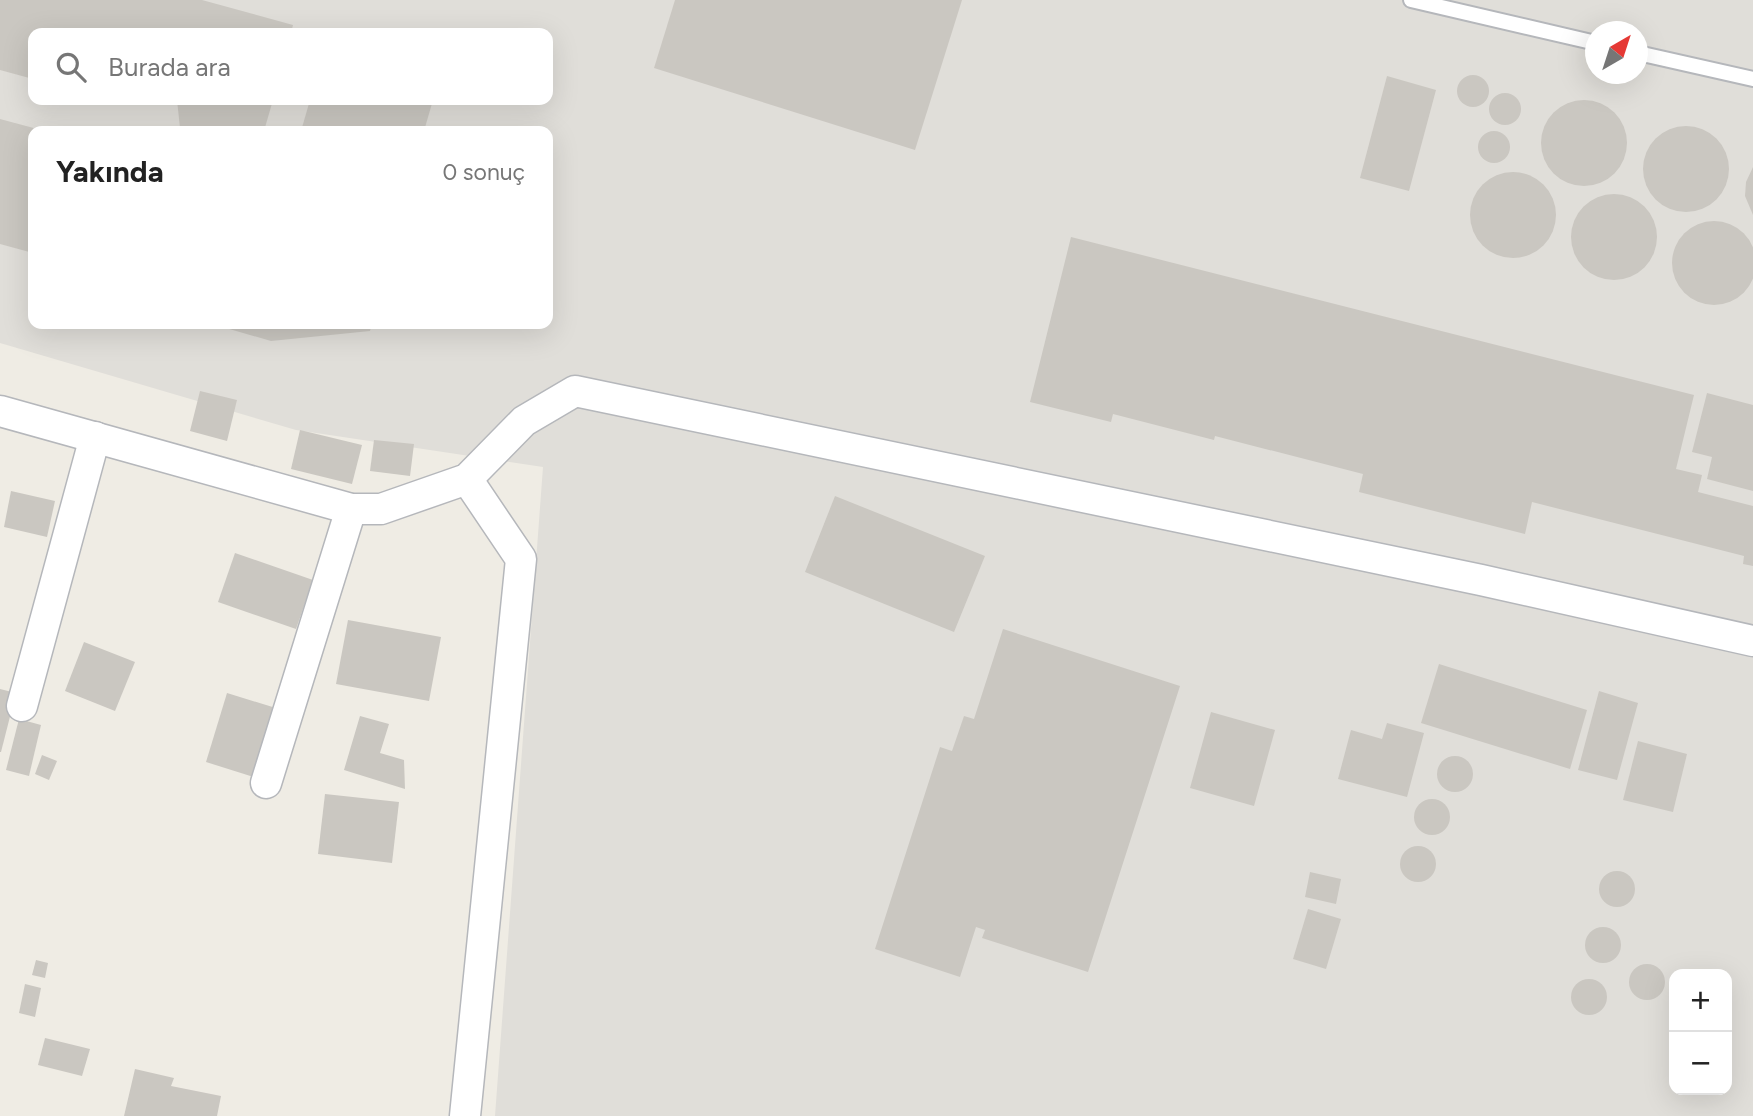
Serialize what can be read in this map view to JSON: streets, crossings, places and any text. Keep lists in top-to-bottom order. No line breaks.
{"north":"top right","page":{"search":"Burada ara","heading":["Yakında","0 sonuç"],"map_buttons":["+","−"]}}
